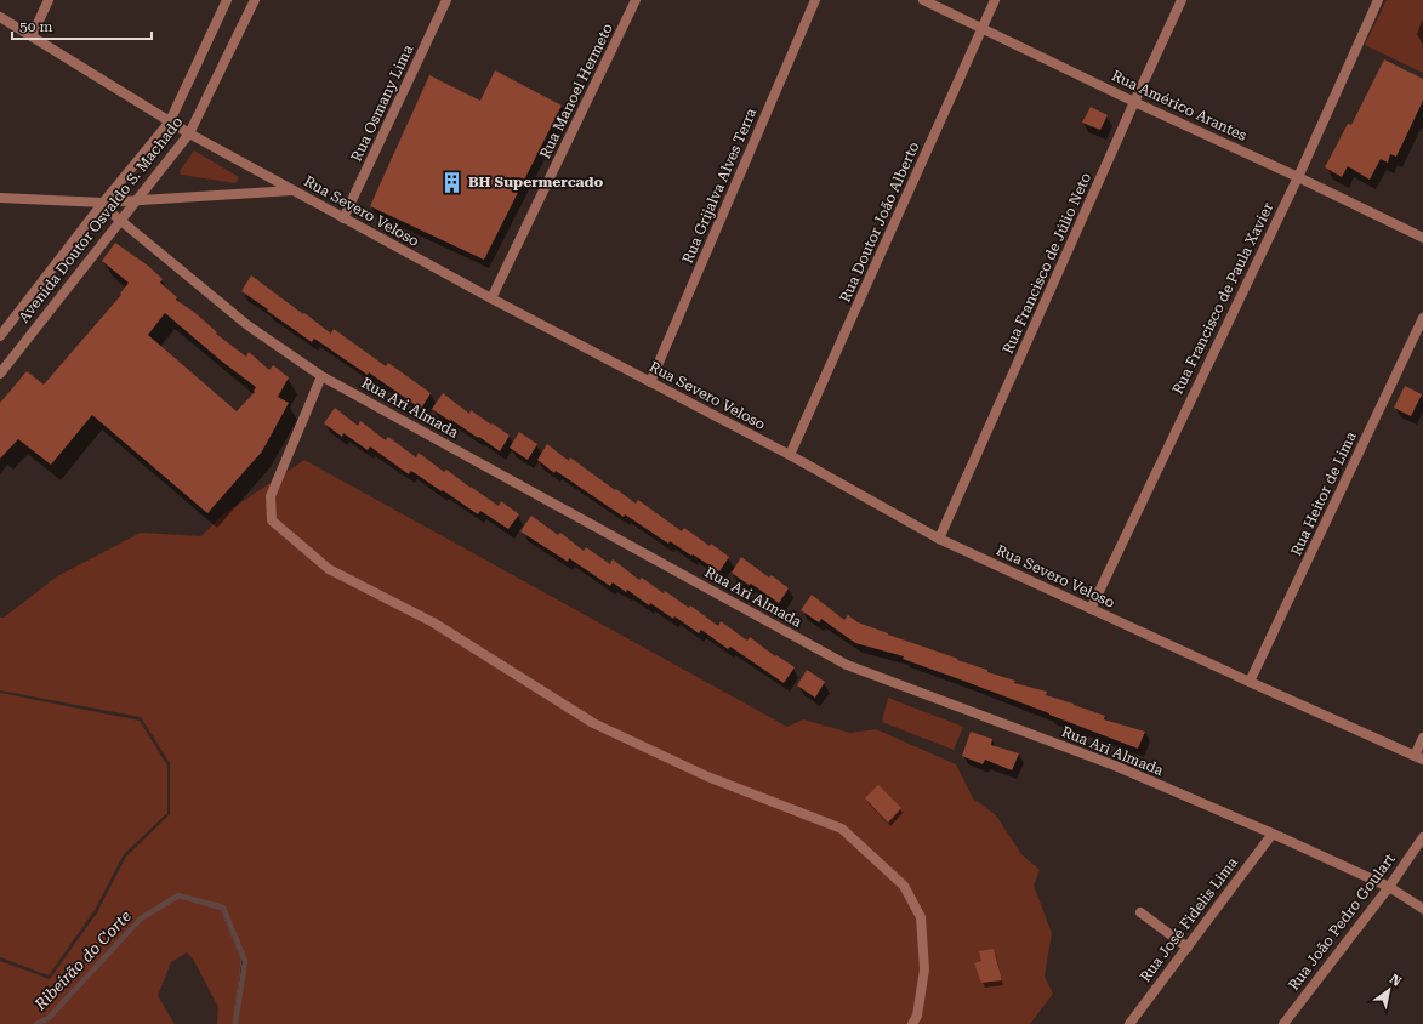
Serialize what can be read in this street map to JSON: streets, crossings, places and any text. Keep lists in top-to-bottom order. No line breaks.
{"streets":{"street":["Rua Manoel Hermeto","Rua Osmany Lima","Rua Américo Arantes","Rua Grijalva Alves Terra","Rua Severo Veloso","Avenida Doutor Osvaldo S. Machado","Rua Doutor João Alberto","Rua Francisco de Júlio Neto","Rua Francisco de Paula Xavier","Rua Ari Almada","Rua Heitor de Lima","Rua José Fidelis Lima","Rua João Pedro Goulart"]},"crossings":[["Rua Manoel Hermeto","Rua Severo Veloso"],["Rua Osmany Lima","Rua Severo Veloso"],["Rua Américo Arantes","Rua Doutor João Alberto"],["Rua Américo Arantes","Rua Francisco de Júlio Neto"],["Rua Américo Arantes","Rua Francisco de Paula Xavier"],["Rua Grijalva Alves Terra","Rua Severo Veloso"],["Rua Severo Veloso","Avenida Doutor Osvaldo S. Machado"],["Rua Severo Veloso","Rua Doutor João Alberto"],["Rua Severo Veloso","Rua Francisco de Júlio Neto"],["Rua Severo Veloso","Rua Francisco de Paula Xavier"],["Rua Severo Veloso","Rua Heitor de Lima"],["Avenida Doutor Osvaldo S. Machado","Rua Ari Almada"],["Rua Ari Almada","Rua José Fidelis Lima"],["Rua Ari Almada","Rua João Pedro Goulart"]],"water":["Ribeirão do Corte"],"places":{"building":["BH Supermercado"]},"scale_bar":"50 m","north":"top right"}
